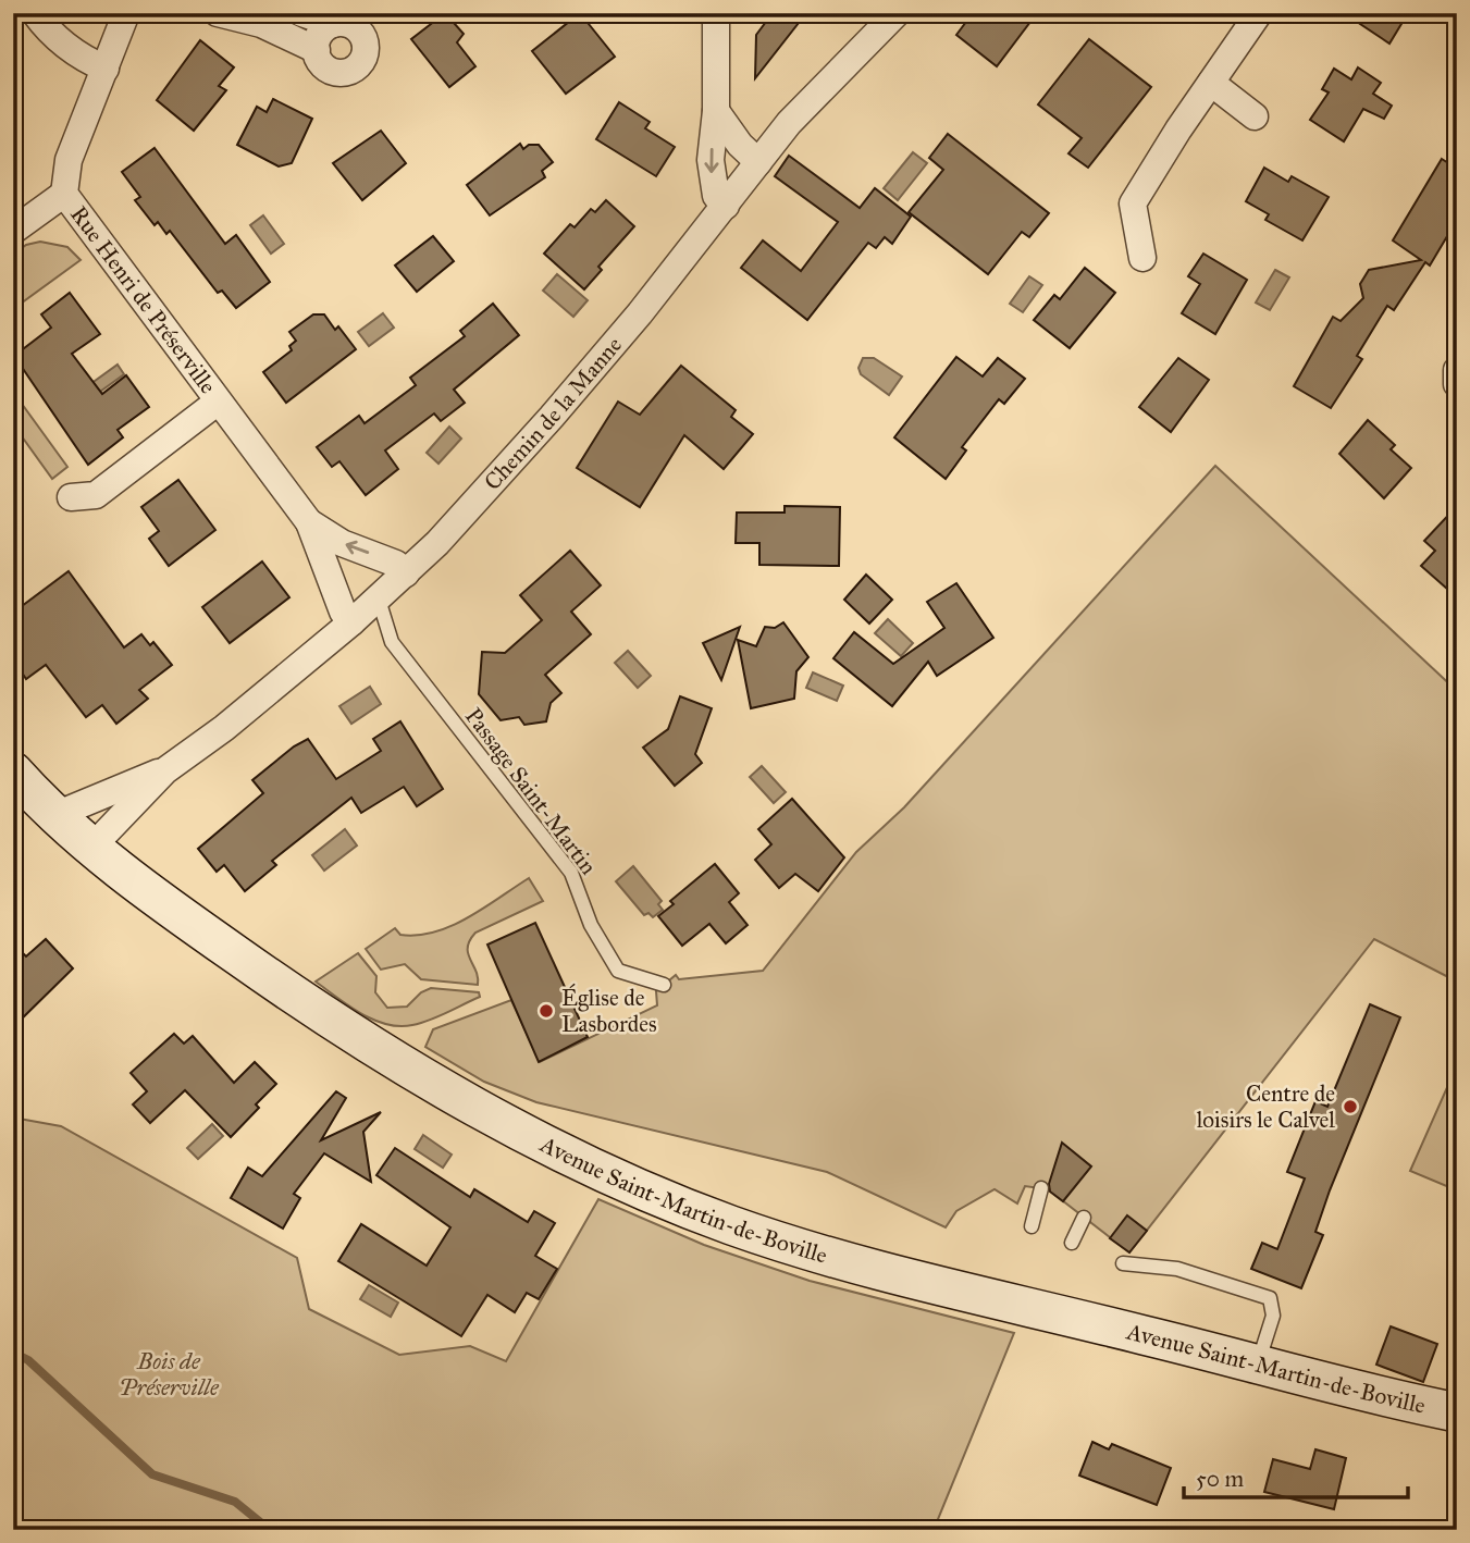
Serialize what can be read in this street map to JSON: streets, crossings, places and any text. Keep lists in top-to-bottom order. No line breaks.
{"streets":{"street":["Rue Henri de Préserville","Chemin de la Manne","Avenue Saint-Martin-de-Boville"],"lane":["Passage Saint-Martin"]},"crossings":[["Rue Henri de Préserville","Chemin de la Manne"],["Chemin de la Manne","Passage Saint-Martin"],["Chemin de la Manne","Avenue Saint-Martin-de-Boville"]],"parks":["Bois de Préserville"],"places":["Église de Lasbordes","Centre de loisirs le Calvel"],"scale_bar":"50 m"}
